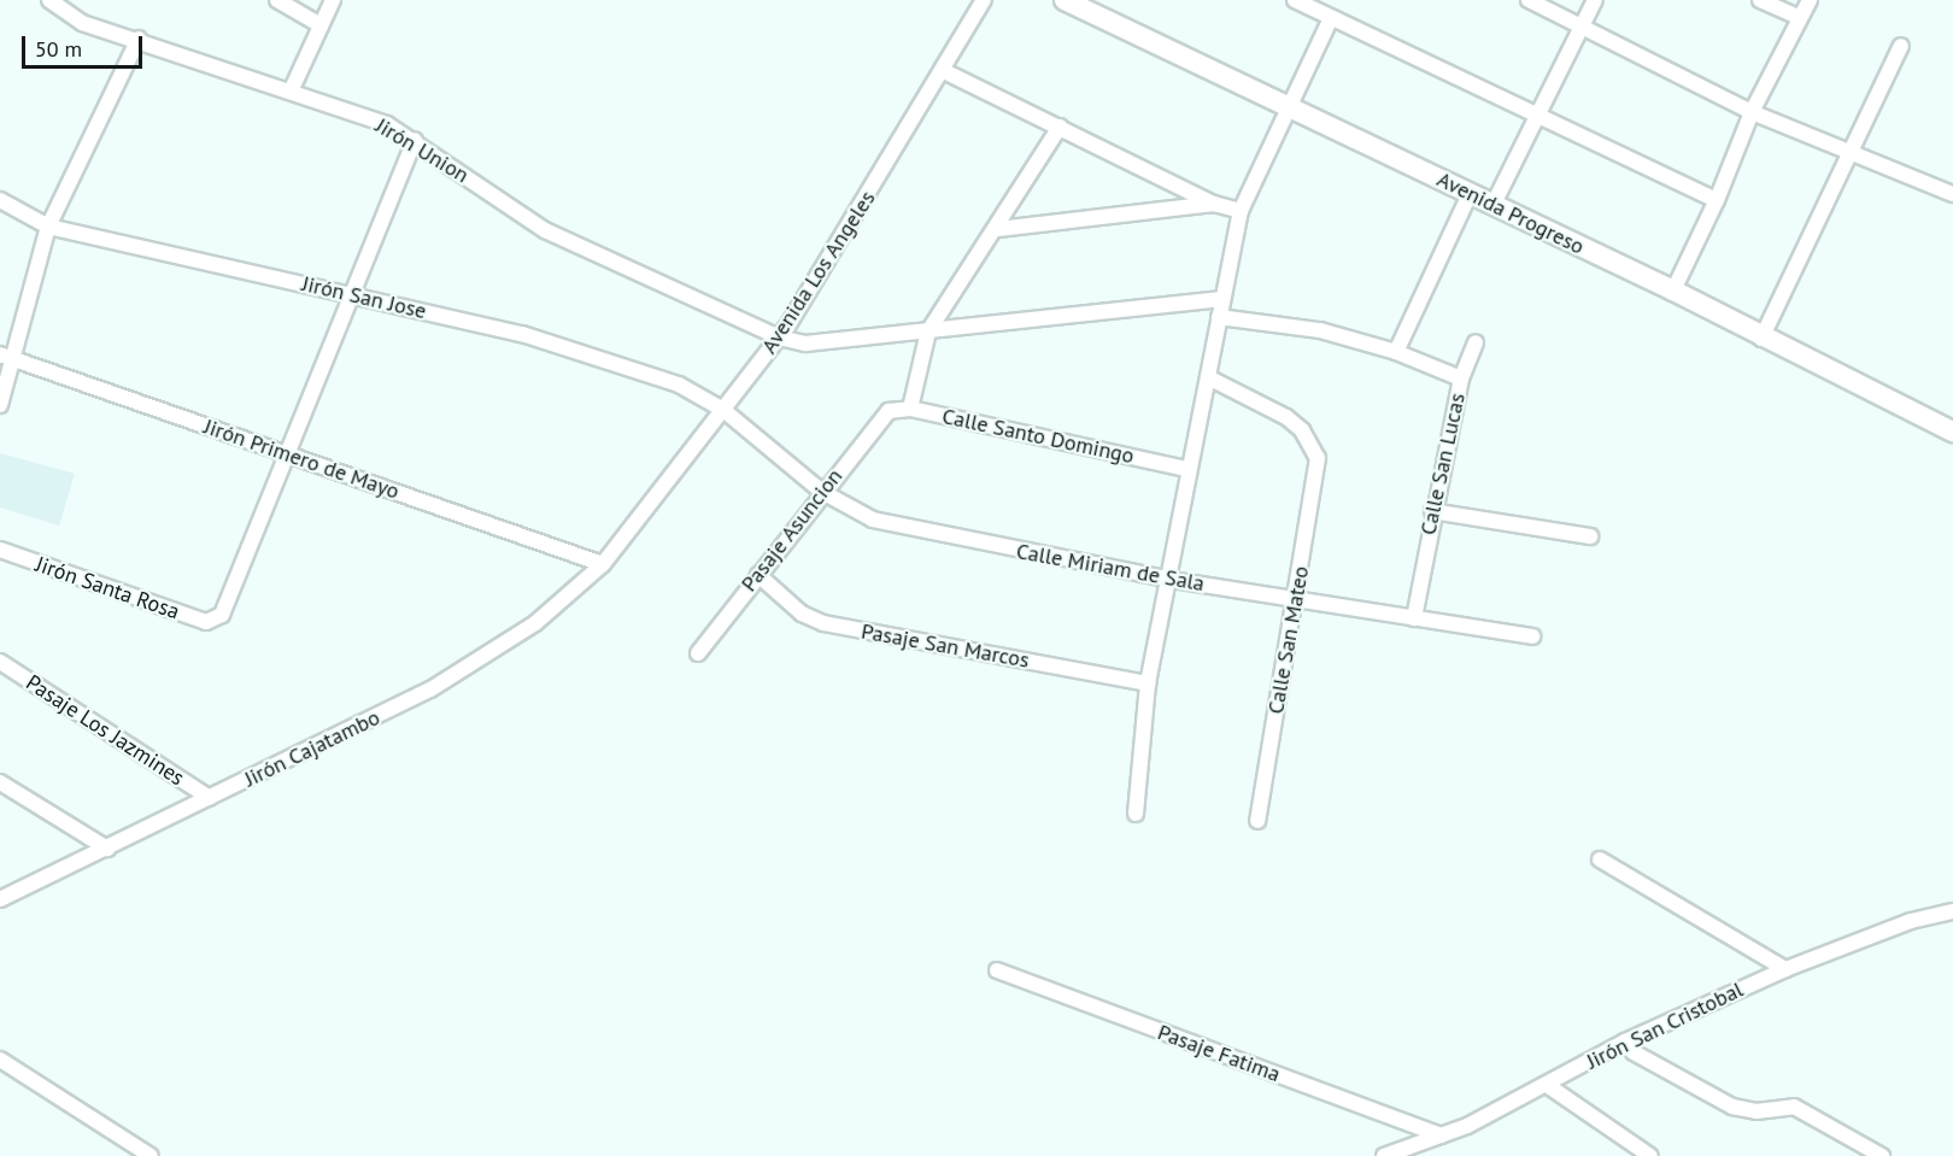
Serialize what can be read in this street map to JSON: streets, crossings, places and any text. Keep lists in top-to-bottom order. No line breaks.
{"streets":{"street":["Jirón Union","Avenida Progreso","Avenida Los Angeles","Jirón San Jose","Calle Santo Domingo","Jirón Primero de Mayo","Calle San Lucas","Pasaje Asuncion","Calle Miriam de Sala","Jirón Santa Rosa","Calle San Mateo","Pasaje San Marcos","Pasaje Los Jazmines","Jirón Cajatambo","Jirón San Cristobal","Pasaje Fatima"]},"crossings":[["Jirón Union","Avenida Los Angeles"],["Avenida Los Angeles","Jirón San Jose"],["Avenida Los Angeles","Jirón Primero de Mayo"],["Avenida Los Angeles","Calle Miriam de Sala"],["Avenida Los Angeles","Jirón Cajatambo"],["Jirón San Jose","Calle Miriam de Sala"],["Calle Santo Domingo","Pasaje Asuncion"],["Jirón Primero de Mayo","Jirón Santa Rosa"],["Jirón Primero de Mayo","Jirón Cajatambo"],["Calle San Lucas","Calle Miriam de Sala"],["Pasaje Asuncion","Calle Miriam de Sala"],["Pasaje Asuncion","Pasaje San Marcos"],["Calle Miriam de Sala","Calle San Mateo"],["Pasaje Los Jazmines","Jirón Cajatambo"],["Jirón San Cristobal","Pasaje Fatima"]],"scale_bar":"50 m"}
